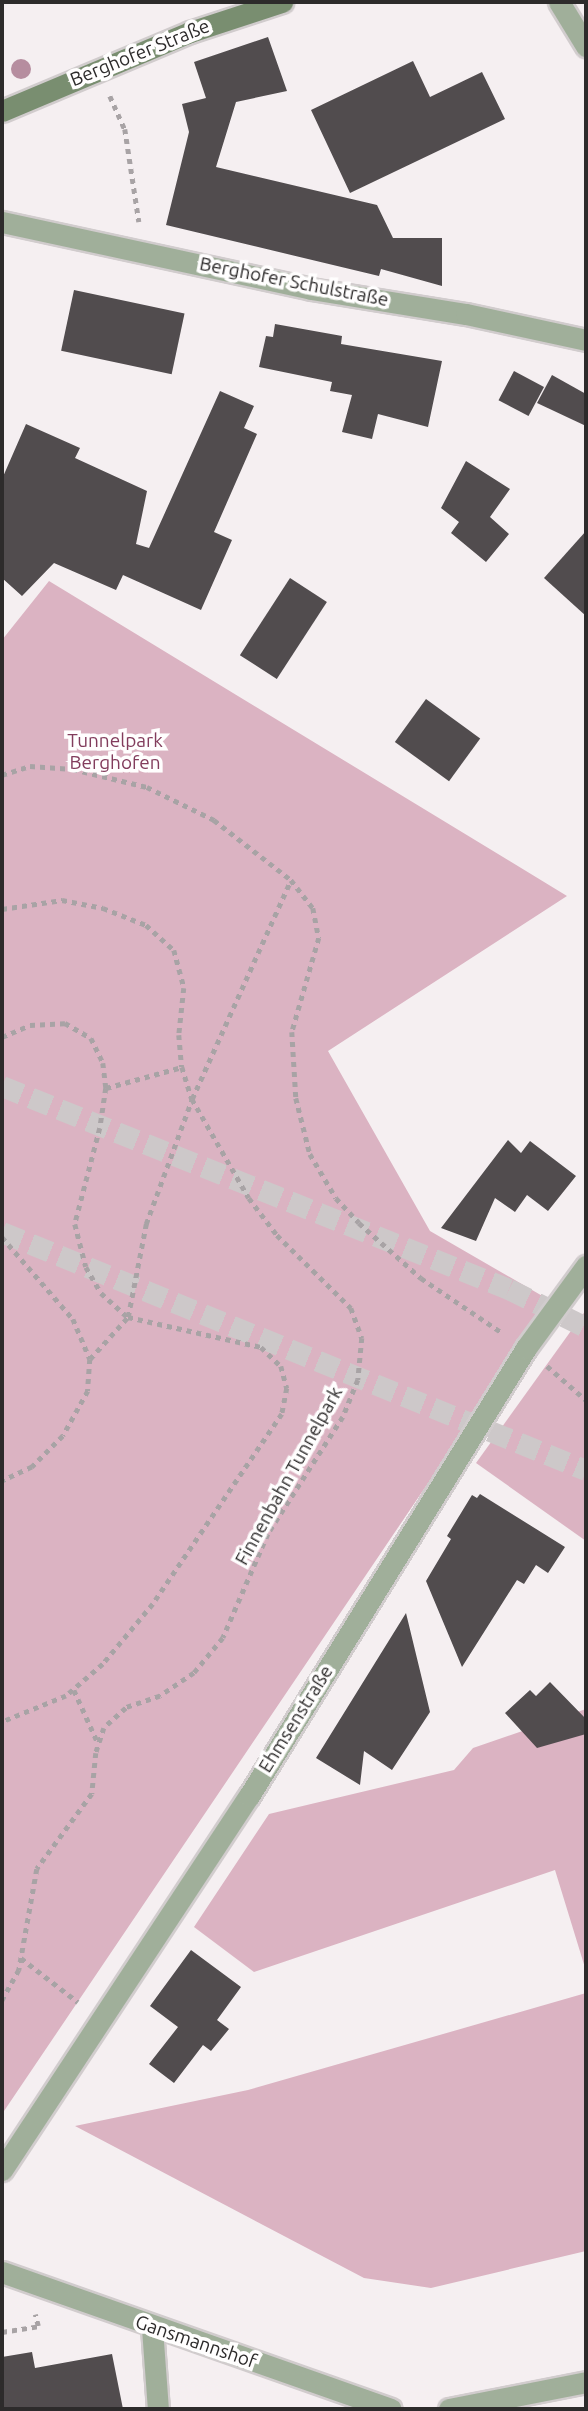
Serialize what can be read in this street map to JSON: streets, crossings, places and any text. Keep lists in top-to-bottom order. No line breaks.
{"streets":{"street":["Berghofer Straße","Berghofer Schulstraße","Ehmsenstraße","Gansmannshof"],"path":["Finnenbahn Tunnelpark"]},"parks":["Tunnelpark Berghofen"]}
